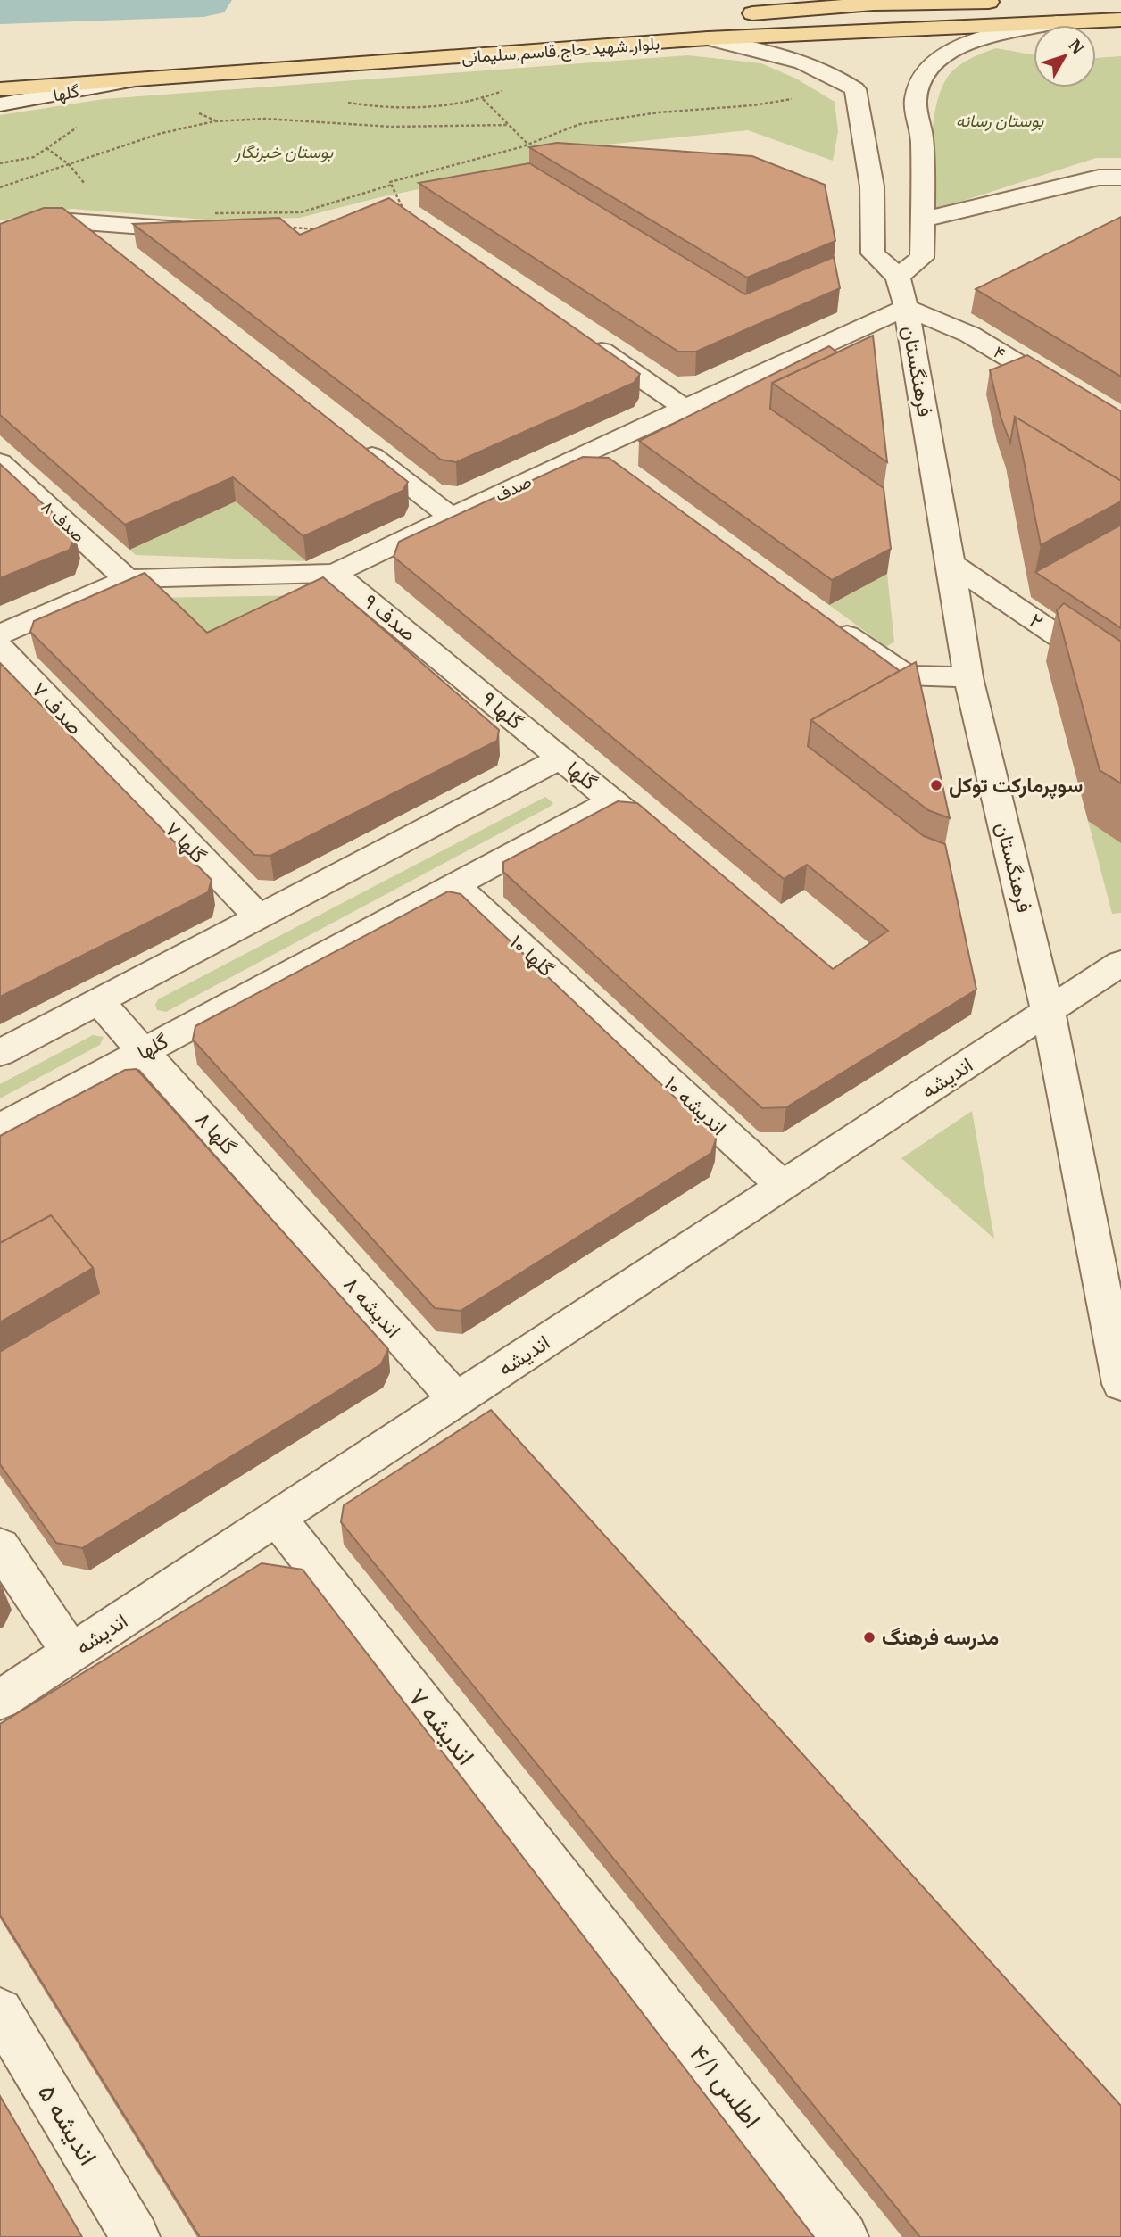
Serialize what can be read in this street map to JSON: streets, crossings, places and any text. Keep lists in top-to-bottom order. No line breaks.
{"streets":{"main road":["بلوار شهید حاج قاسم سلیمانی"],"street":["گلها","۴","فرهنگستان","صدف","صدف ۸","صدف ۹","۲","صدف ۷","گلها ۹","گلها ۷","گلها ۱۰","اندیشه","اندیشه ۱۰","گلها ۸","اندیشه ۸","اندیشه ۷","اطلس ۴/۱","اندیشه ۵"]},"crossings":[["بلوار شهید حاج قاسم سلیمانی","گلها"],["گلها","گلها ۹"],["گلها","گلها ۷"],["گلها","گلها ۱۰"],["گلها","گلها ۸"],["۴","فرهنگستان"],["۴","صدف"],["فرهنگستان","صدف"],["فرهنگستان","۲"],["فرهنگستان","اندیشه"],["صدف","صدف ۸"],["صدف","صدف ۹"],["صدف ۹","گلها ۹"],["صدف ۷","گلها ۷"],["گلها ۱۰","اندیشه ۱۰"],["اندیشه","اندیشه ۱۰"],["اندیشه","اندیشه ۸"],["اندیشه","اندیشه ۷"],["گلها ۸","اندیشه ۸"],["اندیشه ۷","اطلس ۴/۱"]],"parks":["بوستان رسانه","بوستان خبرنگار"],"places":["سوپرمارکت توکل","مدرسه فرهنگ"],"north":"top right"}
